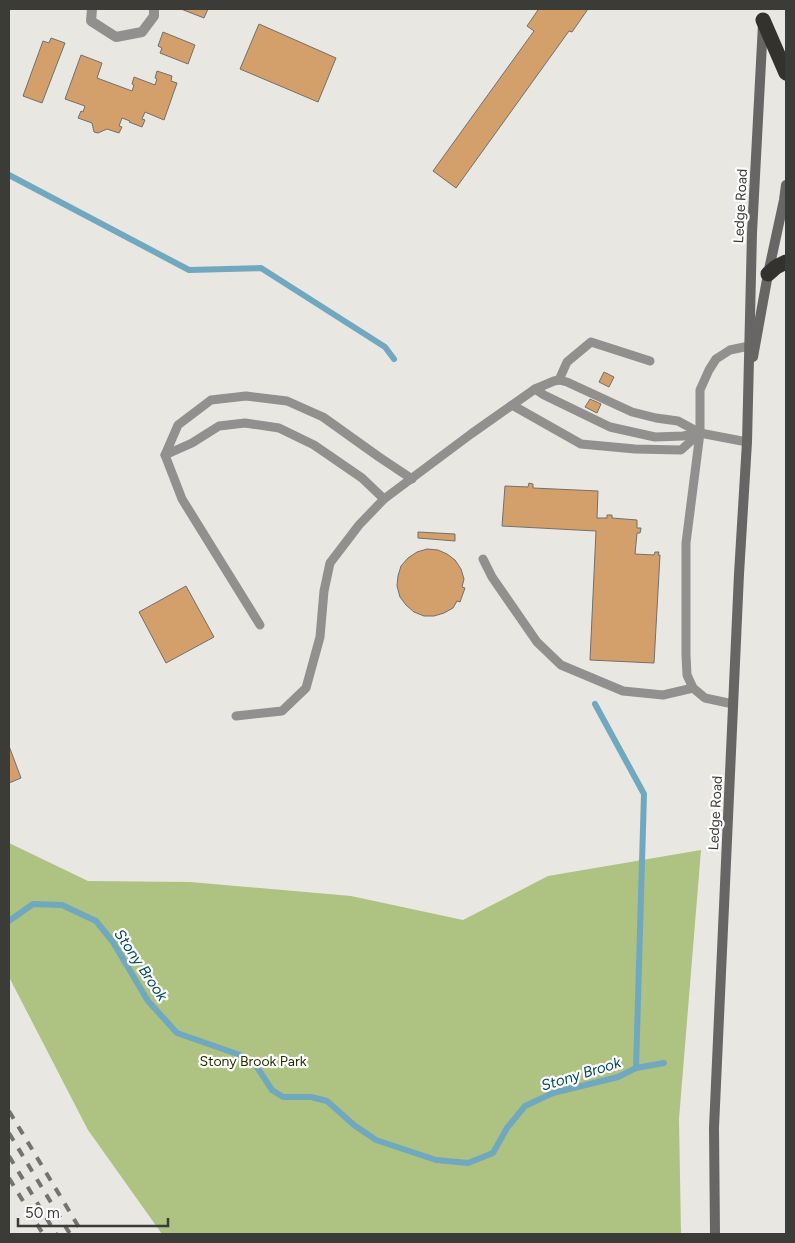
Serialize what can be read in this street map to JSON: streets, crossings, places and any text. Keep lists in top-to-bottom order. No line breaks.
{"streets":{"main road":["Ledge Road"]},"water":["Stony Brook"],"parks":["Stony Brook Park"],"scale_bar":"50 m"}
